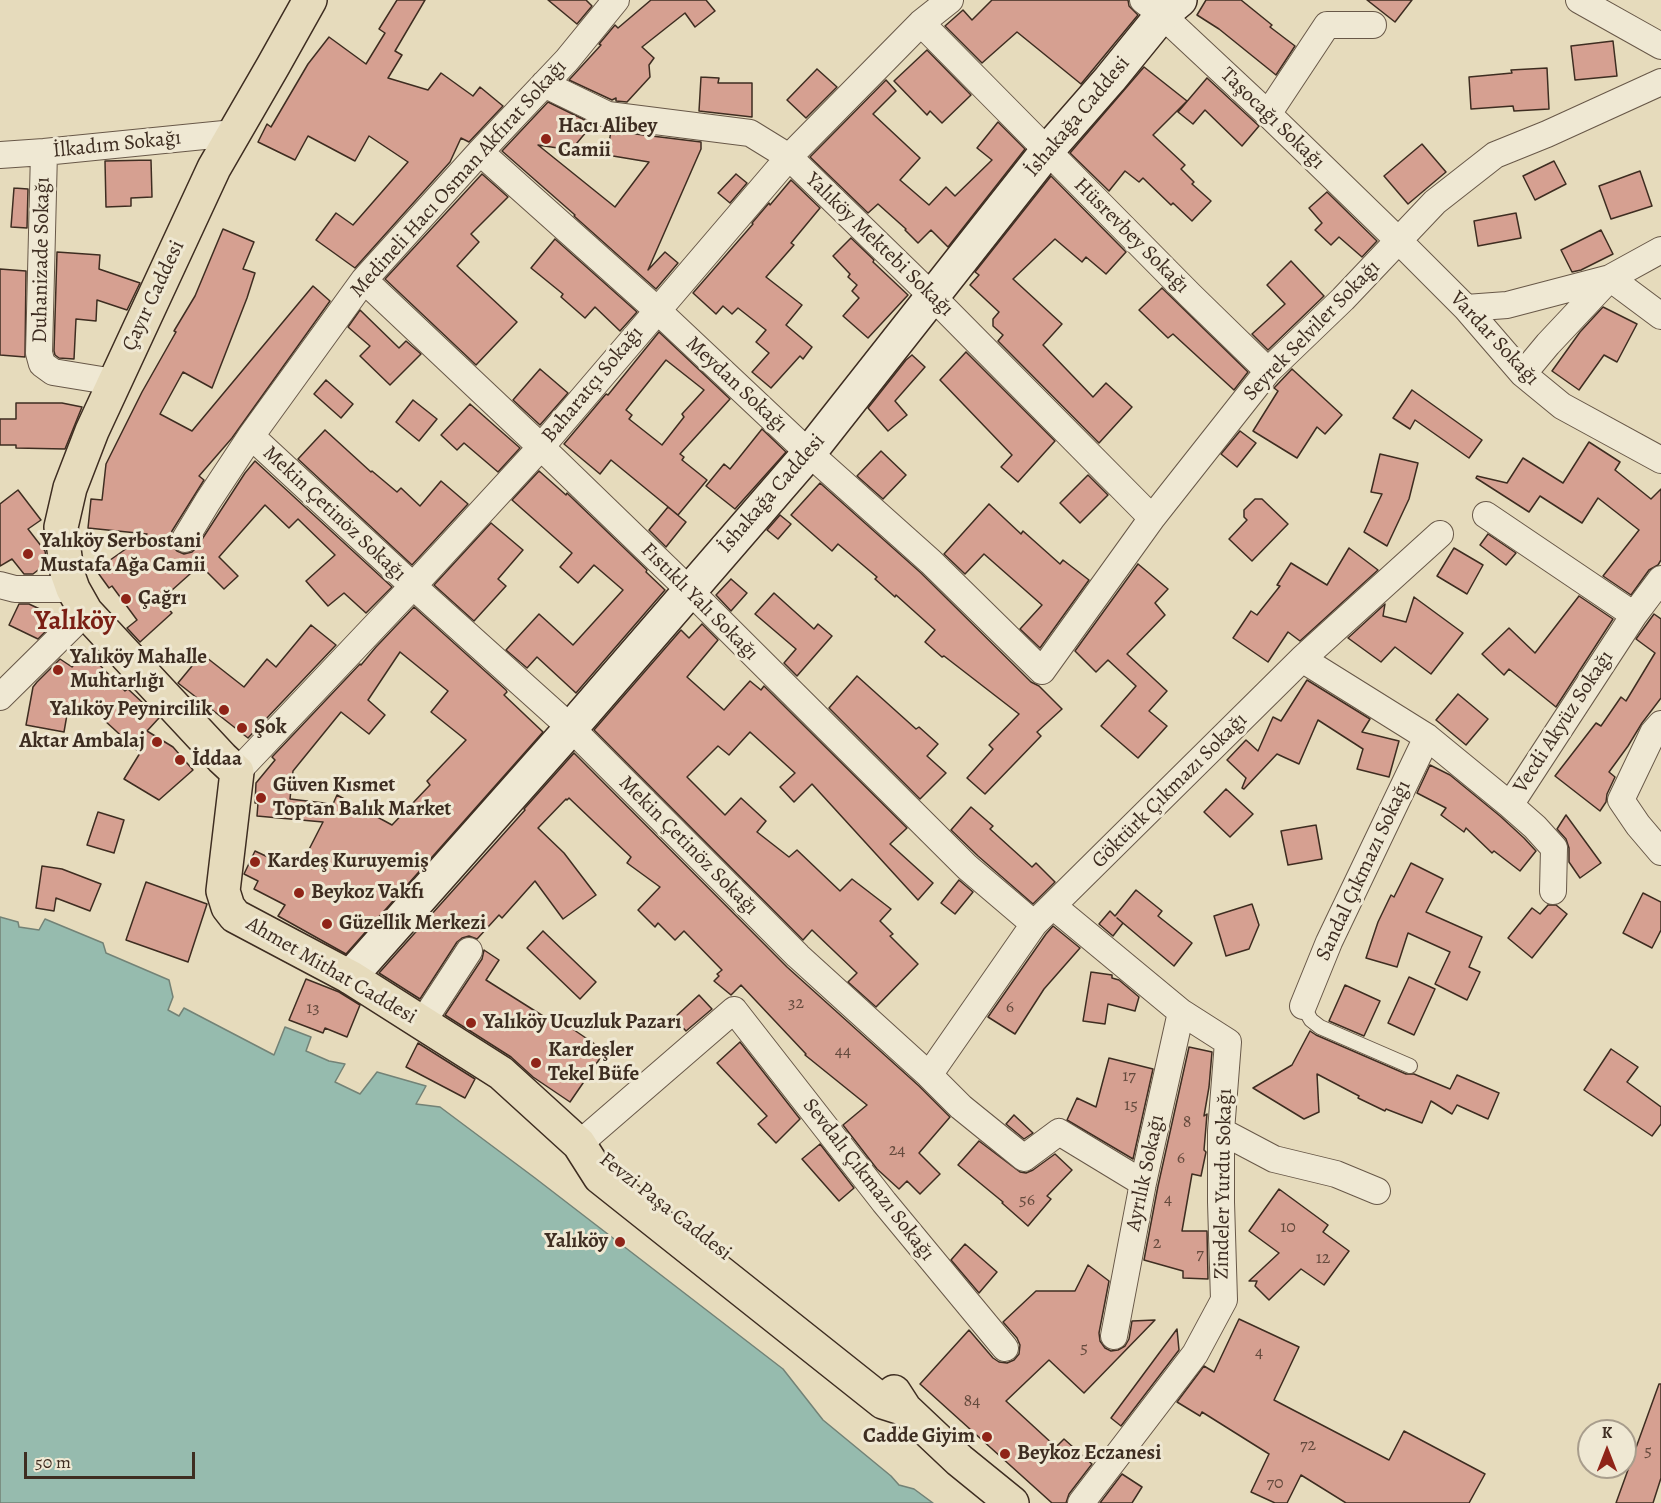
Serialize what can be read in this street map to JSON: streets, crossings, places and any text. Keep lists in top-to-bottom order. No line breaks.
{"streets":{"main road":["Çayır Caddesi","Ahmet Mithat Caddesi","Fevzi Paşa Caddesi"],"street":["İshakağa Caddesi","Taşocağı Sokağı","İlkadım Sokağı","Medineli Hacı Osman Akfırat Sokağı","Hüsrevbey Sokağı","Yalıköy Mektebi Sokağı","Duhanizade Sokağı","Seyrek Selviler Sokağı","Vardar Sokağı","Baharatçı Sokağı","Meydan Sokağı","Mekin Çetinöz Sokağı","Fıstıklı Yalı Sokağı","Vecdi Akyüz Sokağı","Göktürk Çıkmazı Sokağı","Sandal Çıkmazı Sokağı","Ayrılık Sokağı","Sevdalı Çıkmazı Sokağı","Zindeler Yurdu Sokağı"]},"crossings":[["İshakağa Caddesi","Taşocağı Sokağı"],["İshakağa Caddesi","Hüsrevbey Sokağı"],["İshakağa Caddesi","Yalıköy Mektebi Sokağı"],["İshakağa Caddesi","Meydan Sokağı"],["İshakağa Caddesi","Mekin Çetinöz Sokağı"],["İshakağa Caddesi","Fıstıklı Yalı Sokağı"],["İshakağa Caddesi","Ahmet Mithat Caddesi"],["Taşocağı Sokağı","Seyrek Selviler Sokağı"],["Taşocağı Sokağı","Vardar Sokağı"],["İlkadım Sokağı","Duhanizade Sokağı"],["İlkadım Sokağı","Çayır Caddesi"],["Medineli Hacı Osman Akfırat Sokağı","Yalıköy Mektebi Sokağı"],["Medineli Hacı Osman Akfırat Sokağı","Meydan Sokağı"],["Medineli Hacı Osman Akfırat Sokağı","Mekin Çetinöz Sokağı"],["Medineli Hacı Osman Akfırat Sokağı","Fıstıklı Yalı Sokağı"],["Hüsrevbey Sokağı","Seyrek Selviler Sokağı"],["Hüsrevbey Sokağı","Baharatçı Sokağı"],["Yalıköy Mektebi Sokağı","Seyrek Selviler Sokağı"],["Yalıköy Mektebi Sokağı","Baharatçı Sokağı"],["Duhanizade Sokağı","Çayır Caddesi"],["Seyrek Selviler Sokağı","Vardar Sokağı"],["Seyrek Selviler Sokağı","Meydan Sokağı"],["Baharatçı Sokağı","Meydan Sokağı"],["Baharatçı Sokağı","Mekin Çetinöz Sokağı"],["Baharatçı Sokağı","Fıstıklı Yalı Sokağı"],["Baharatçı Sokağı","Ahmet Mithat Caddesi"],["Mekin Çetinöz Sokağı","Göktürk Çıkmazı Sokağı"],["Mekin Çetinöz Sokağı","Ayrılık Sokağı"],["Fıstıklı Yalı Sokağı","Göktürk Çıkmazı Sokağı"],["Vecdi Akyüz Sokağı","Göktürk Çıkmazı Sokağı"],["Vecdi Akyüz Sokağı","Sandal Çıkmazı Sokağı"],["Göktürk Çıkmazı Sokağı","Zindeler Yurdu Sokağı"],["Ahmet Mithat Caddesi","Sevdalı Çıkmazı Sokağı"],["Ahmet Mithat Caddesi","Fevzi Paşa Caddesi"],["Ayrılık Sokağı","Zindeler Yurdu Sokağı"],["Sevdalı Çıkmazı Sokağı","Fevzi Paşa Caddesi"]],"districts":["Yalıköy"],"places":["Hacı Alibey Camii","Yalıköy Serbostani Mustafa Ağa Camii","Çağrı","Yalıköy Mahalle Muhtarlığı","Yalıköy Peynircilik","Şok","Aktar Ambalaj","İddaa","Güven Kısmet Toptan Balık Market","Kardeş Kuruyemiş","Beykoz Vakfı","Güzellik Merkezi","Yalıköy Ucuzluk Pazarı","Kardeşler Tekel Büfe","Yalıköy","Cadde Giyim","Beykoz Eczanesi"],"house_numbers":["32","6","13","44","17","15","8","24","6","4","56","10","2","7","12","5","4","84","72","5","70"],"scale_bar":"50 m","north":"top"}
